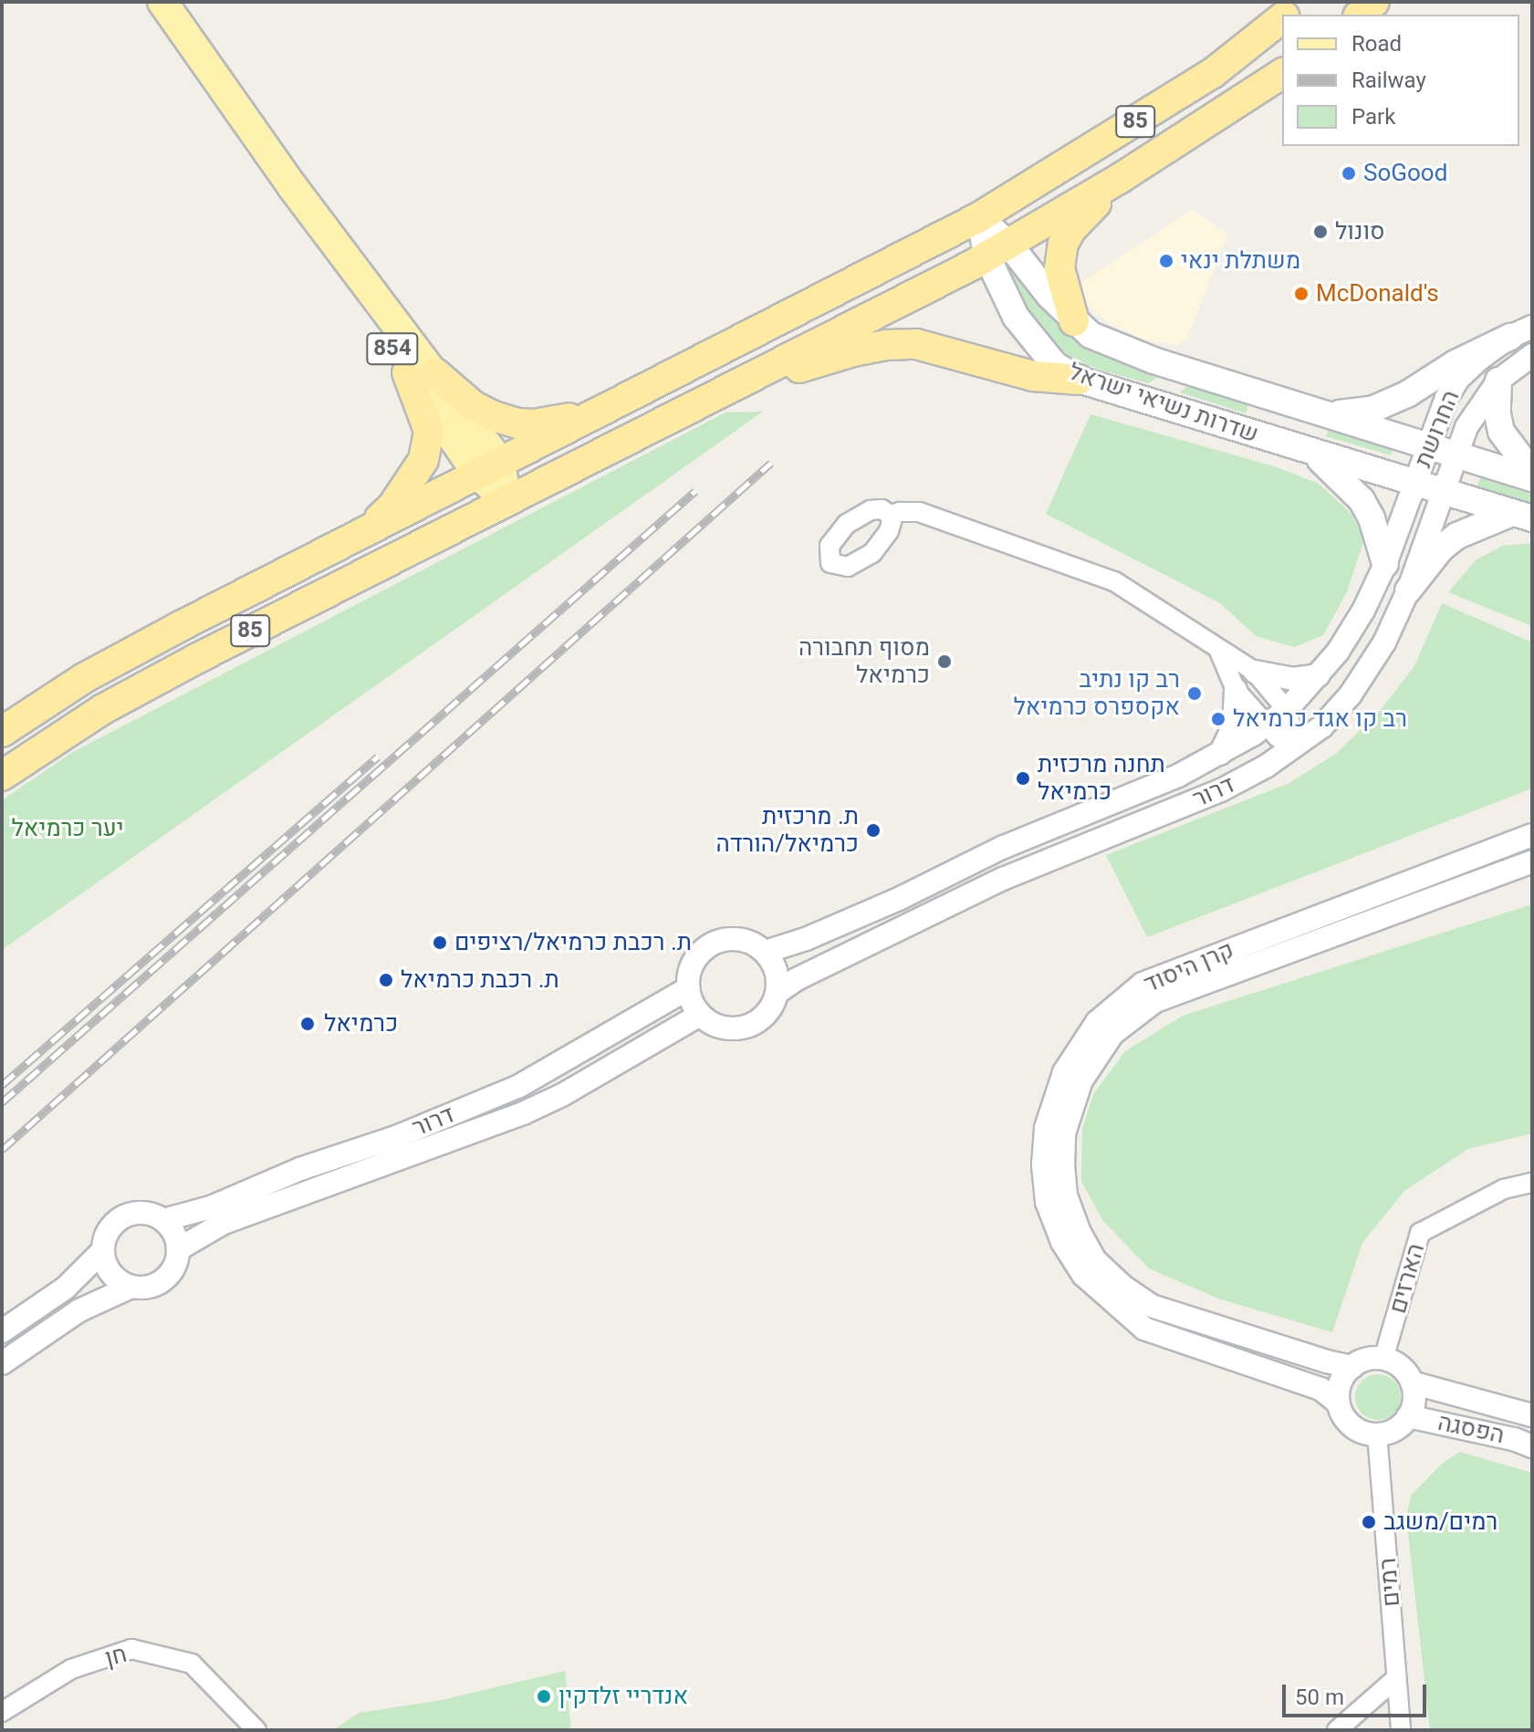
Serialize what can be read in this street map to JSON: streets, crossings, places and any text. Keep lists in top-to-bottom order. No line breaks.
{"streets":{"highway":["85"],"main road":["854","שדרות נשיאי ישראל"],"street":["החרושת","דרור","קרן היסוד","הארזים","הפסגה","רמים","חן"]},"crossings":[["85","854"],["85","שדרות נשיאי ישראל"],["שדרות נשיאי ישראל","החרושת"],["שדרות נשיאי ישראל","דרור"],["החרושת","דרור"],["קרן היסוד","הארזים"],["קרן היסוד","הפסגה"],["קרן היסוד","רמים"],["הארזים","הפסגה"],["הארזים","רמים"],["הפסגה","רמים"]],"parks":["יער כרמיאל"],"places":["SoGood","סונול","משתלת ינאי","McDonald's","מסוף תחבורה כרמיאל","רב קו נתיב אקספרס כרמיאל","רב קו אגד כרמיאל","תחנה מרכזית כרמיאל","ת. מרכזית כרמיאל/הורדה","ת. רכבת כרמיאל/רציפים","ת. רכבת כרמיאל","כרמיאל","רמים/משגב","אנדריי זלדקין"],"legend":["Road","Railway","Park"],"scale_bar":"50 m"}
